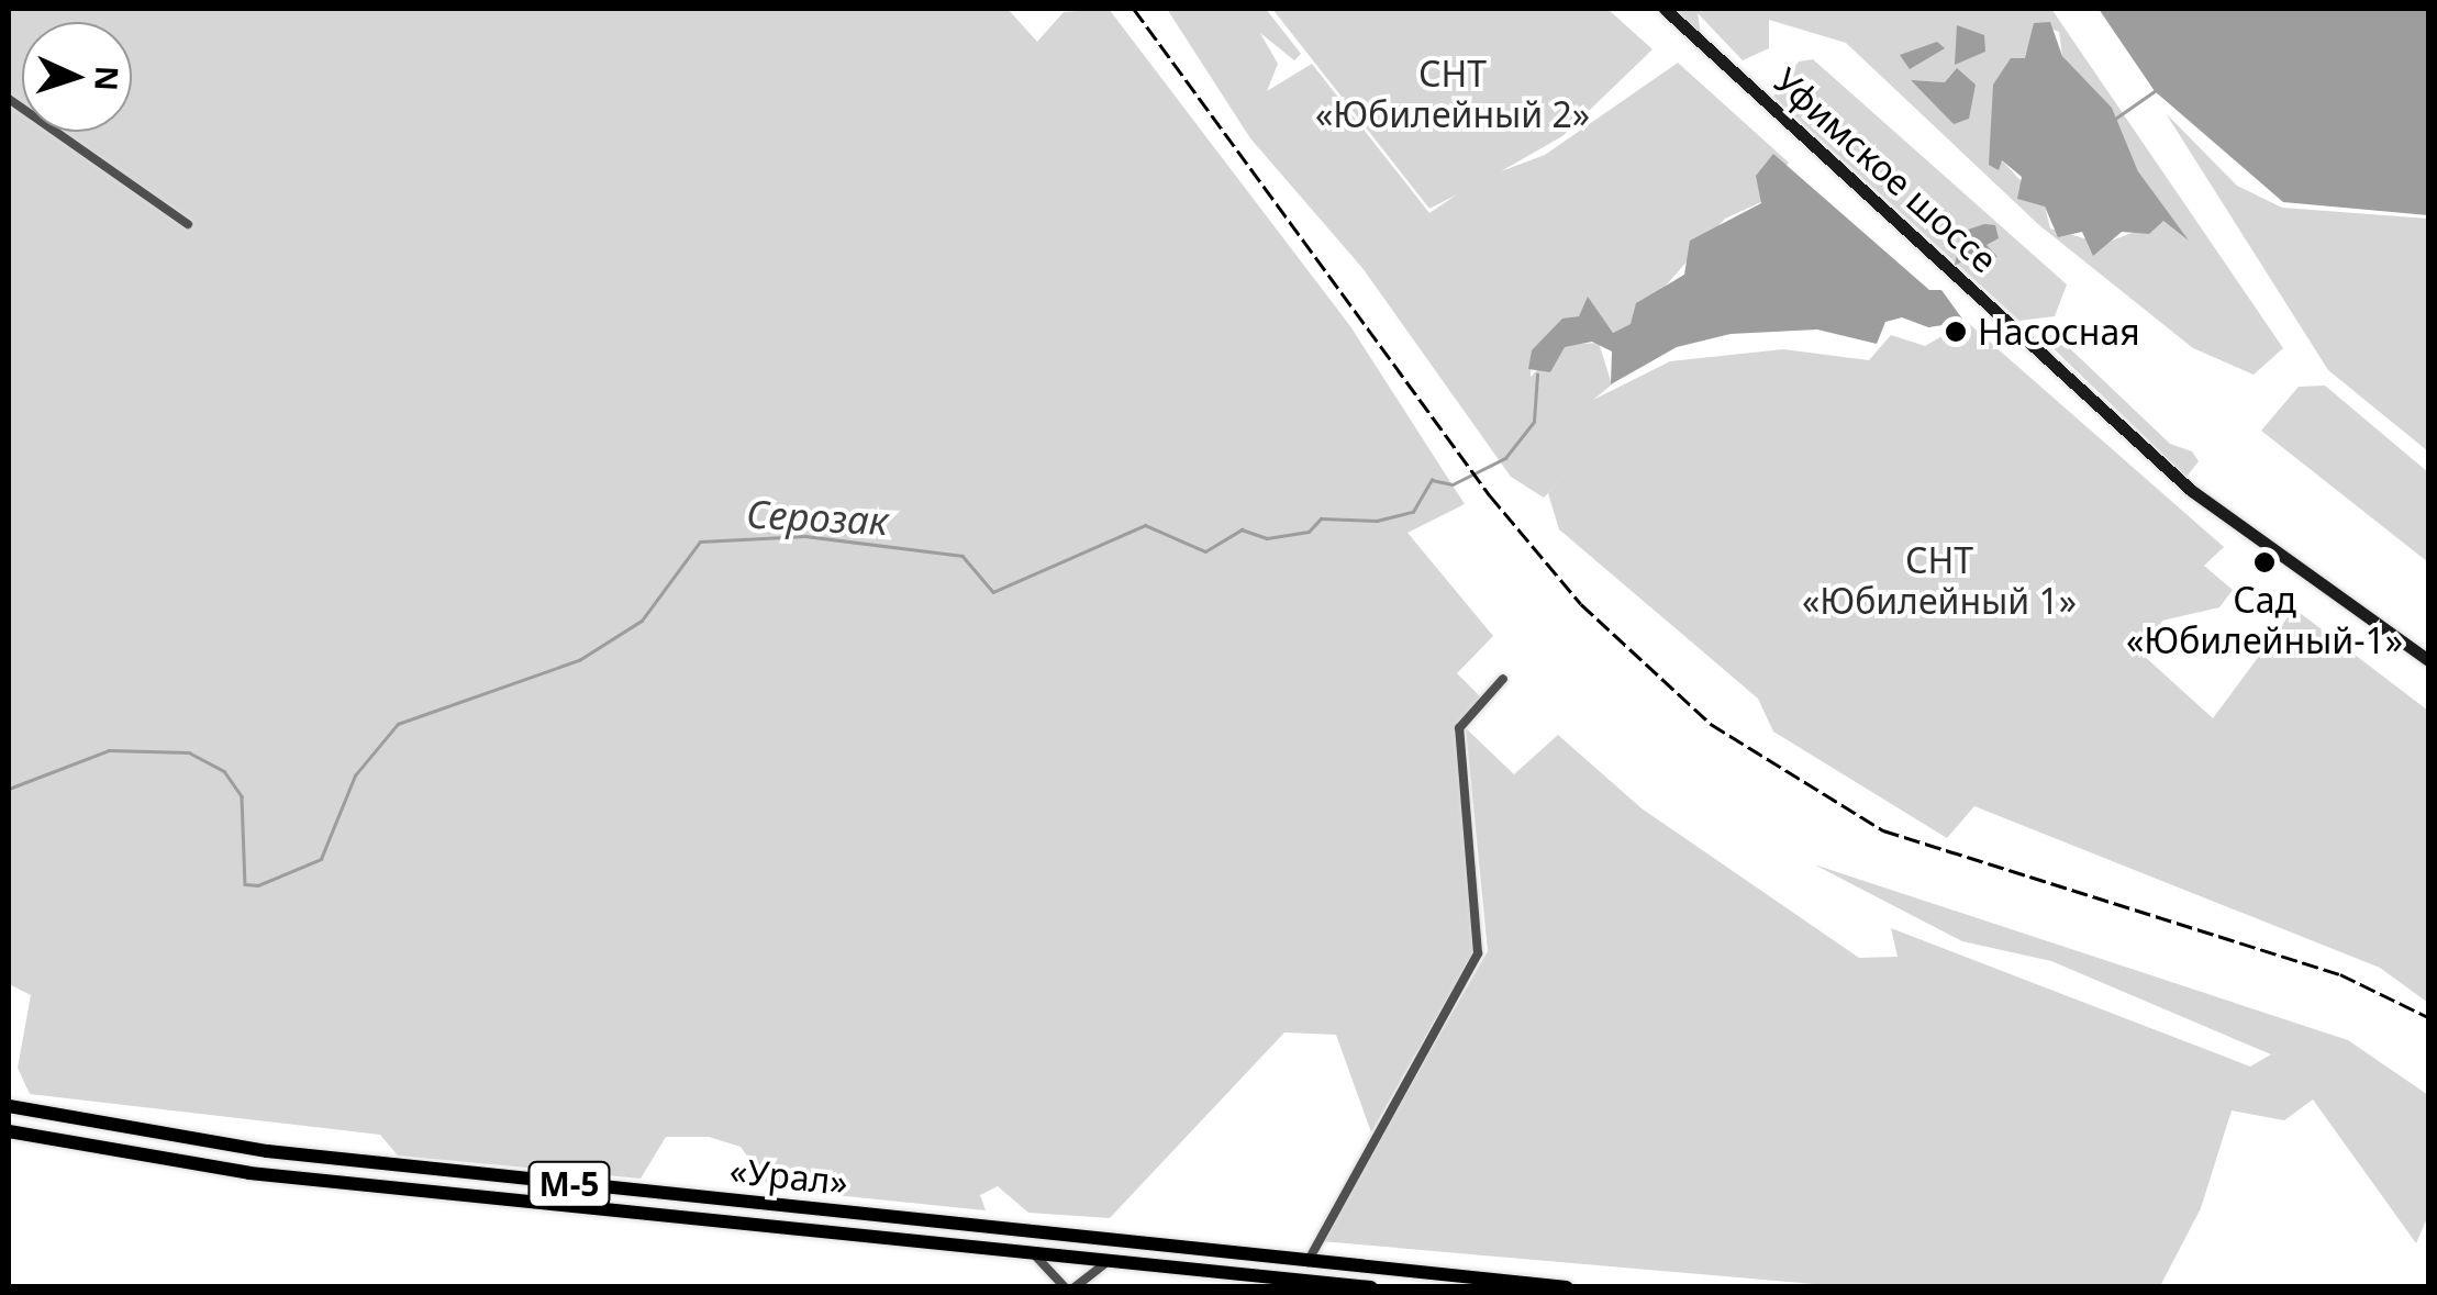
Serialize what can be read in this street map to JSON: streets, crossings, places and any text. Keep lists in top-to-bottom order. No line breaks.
{"streets":{"main road":["Уфимское шоссе","«Урал»","М-5"]},"water":["Серозак"],"parks":["СНТ «Юбилейный 2»","СНТ «Юбилейный 1»"],"places":["Насосная","Сад «Юбилейный-1»"],"north":"right"}
